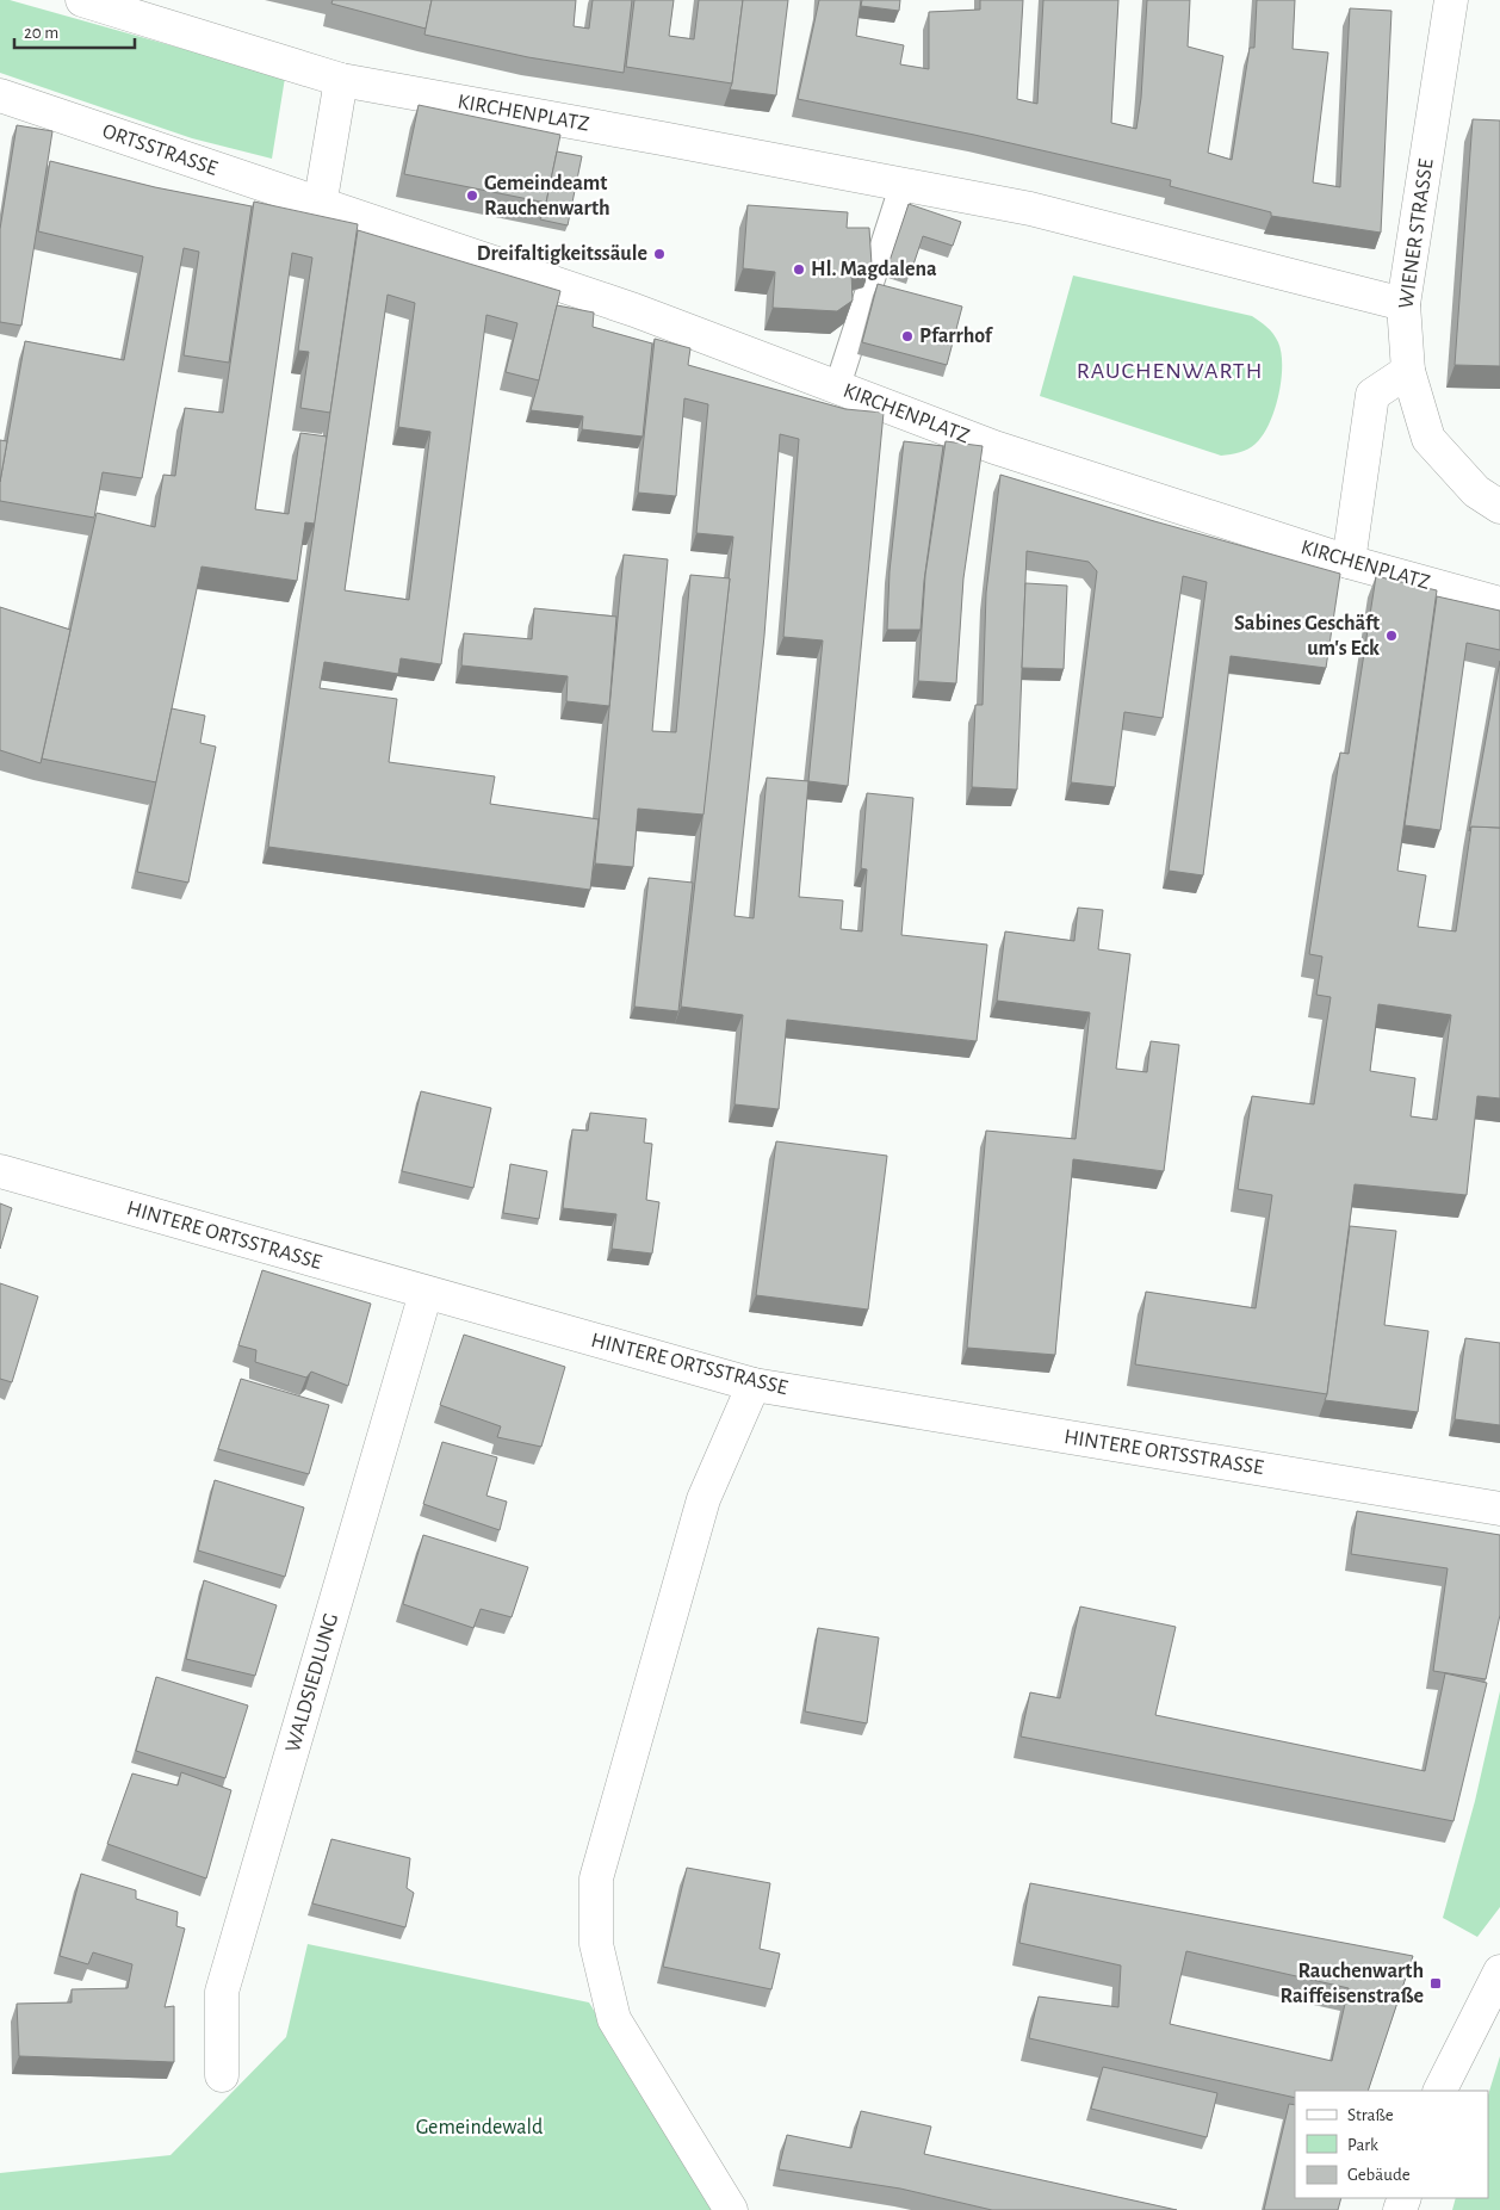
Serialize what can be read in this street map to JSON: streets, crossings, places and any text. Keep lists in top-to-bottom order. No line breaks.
{"streets":{"street":["KIRCHENPLATZ","ORTSSTRASSE","WIENER STRASSE","HINTERE ORTSSTRASSE","WALDSIEDLUNG"]},"crossings":[["KIRCHENPLATZ","ORTSSTRASSE"],["KIRCHENPLATZ","WIENER STRASSE"],["HINTERE ORTSSTRASSE","WALDSIEDLUNG"]],"districts":["RAUCHENWARTH"],"parks":["Gemeindewald"],"places":{"other":["Gemeindeamt Rauchenwarth","Dreifaltigkeitssäule","Hl. Magdalena","Pfarrhof","Sabines Geschäft um's Eck"],"transit":["Rauchenwarth Raiffeisenstraße"]},"legend":["Straße","Park","Gebäude"],"scale_bar":"20 m"}
